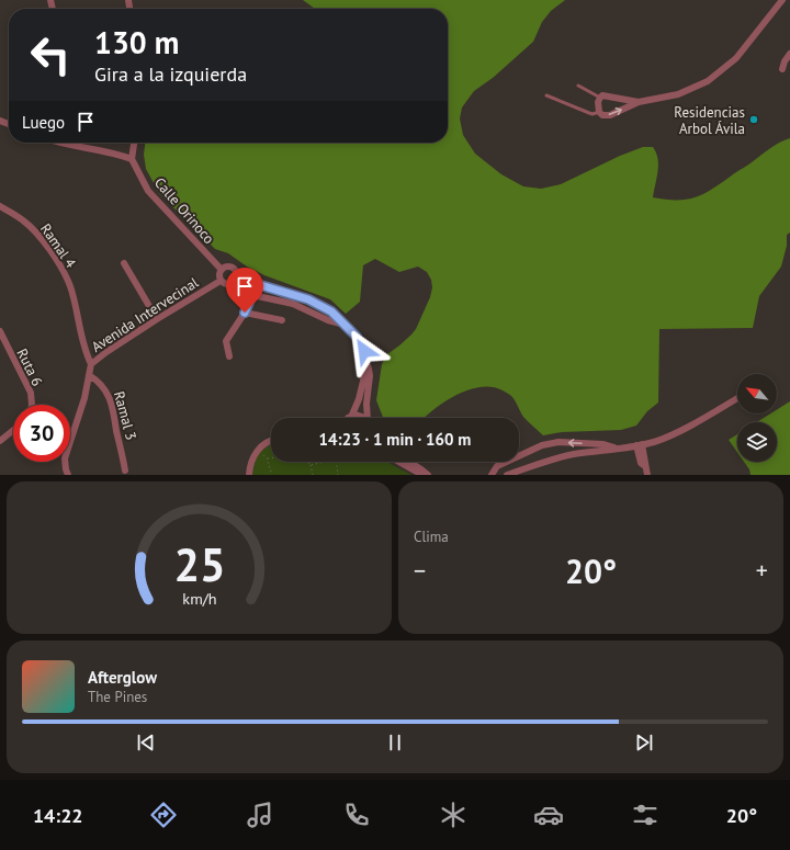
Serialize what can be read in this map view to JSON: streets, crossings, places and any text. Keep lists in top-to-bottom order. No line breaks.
{"streets":{"street":["Calle Orinoco","Ramal 4","Avenida Intervecinal","Ruta 6","Ramal 3"]},"crossings":[["Calle Orinoco","Avenida Intervecinal"],["Ramal 4","Avenida Intervecinal"],["Avenida Intervecinal","Ramal 3"]],"places":["Residencias Arbol Ávila"],"north":"top left","page":{"turn":["130 m","Gira a la izquierda"],"then":"Luego","limit":"30","trip":"14:23 · 1 min · 160 m","tile":"Clima","heat":["−","20°","+"],"song":["Afterglow","The Pines"],"tabs":["14:22","20°"],"gauge":["25","km/h"]}}
